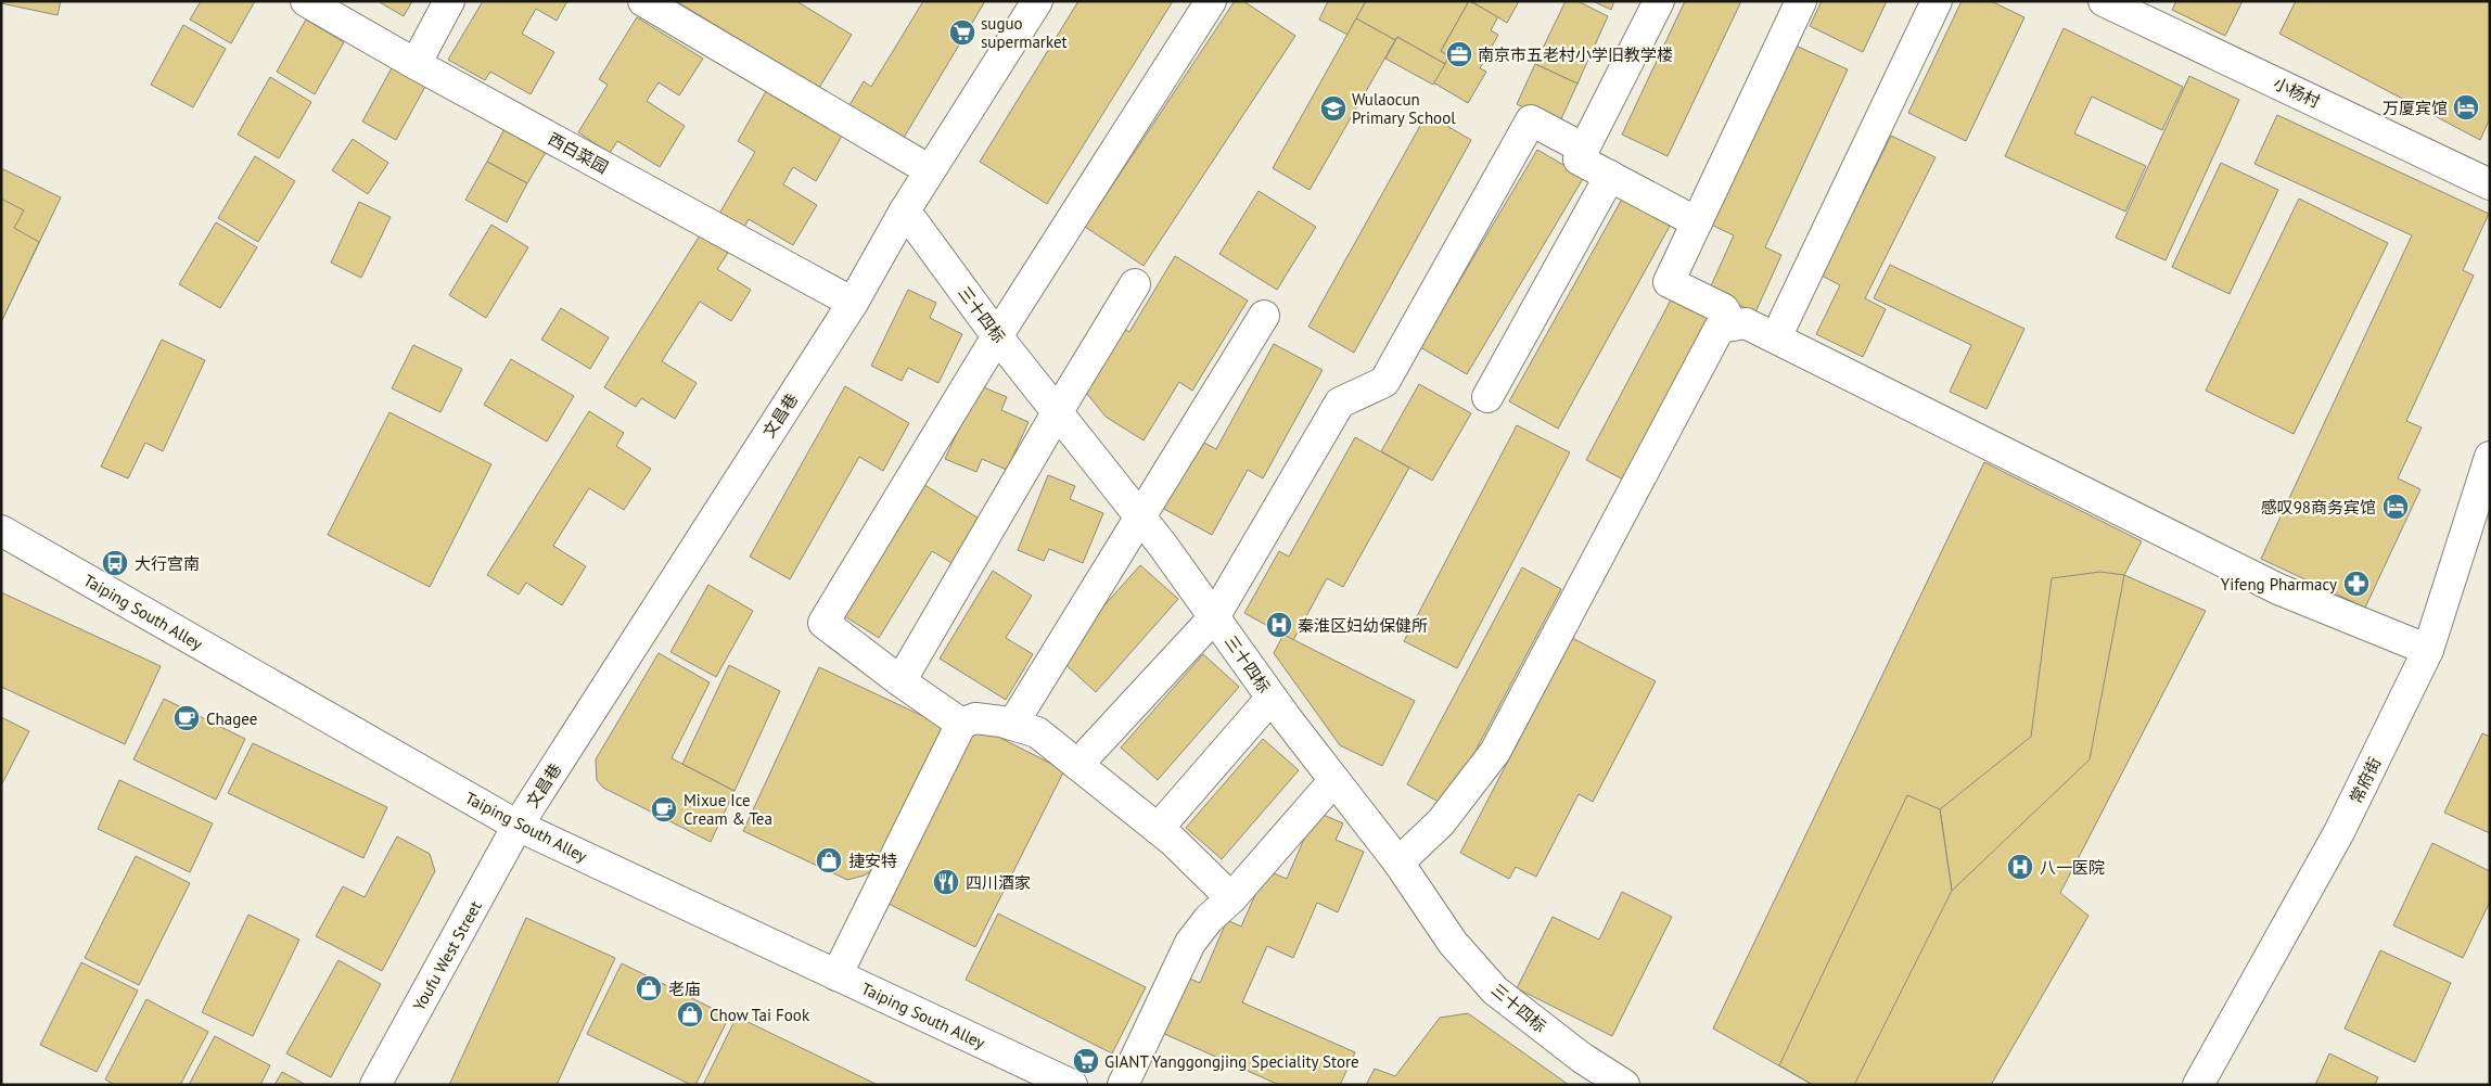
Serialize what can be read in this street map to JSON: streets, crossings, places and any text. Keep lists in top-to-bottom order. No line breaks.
{"streets":{"street":["小杨村","西白菜园","三十四标","文昌巷","Taiping South Alley","常府街","Youfu West Street"]},"crossings":[["西白菜园","文昌巷"],["三十四标","文昌巷"],["文昌巷","Taiping South Alley"],["文昌巷","Youfu West Street"],["Taiping South Alley","Youfu West Street"]],"places":{"supermarket":["suguo supermarket","GIANT Yanggongjing Speciality Store"],"office":["南京市五老村小学旧教学楼"],"hotel":["万厦宾馆","感叹98商务宾馆"],"school or university":["Wulaocun Primary School"],"bus stop":["大行宫南"],"pharmacy":["Yifeng Pharmacy"],"hospital":["秦淮区妇幼保健所","八一医院"],"cafe":["Chagee","Mixue Ice Cream & Tea"],"shop":["捷安特","老庙","Chow Tai Fook"],"restaurant":["四川酒家"]}}
